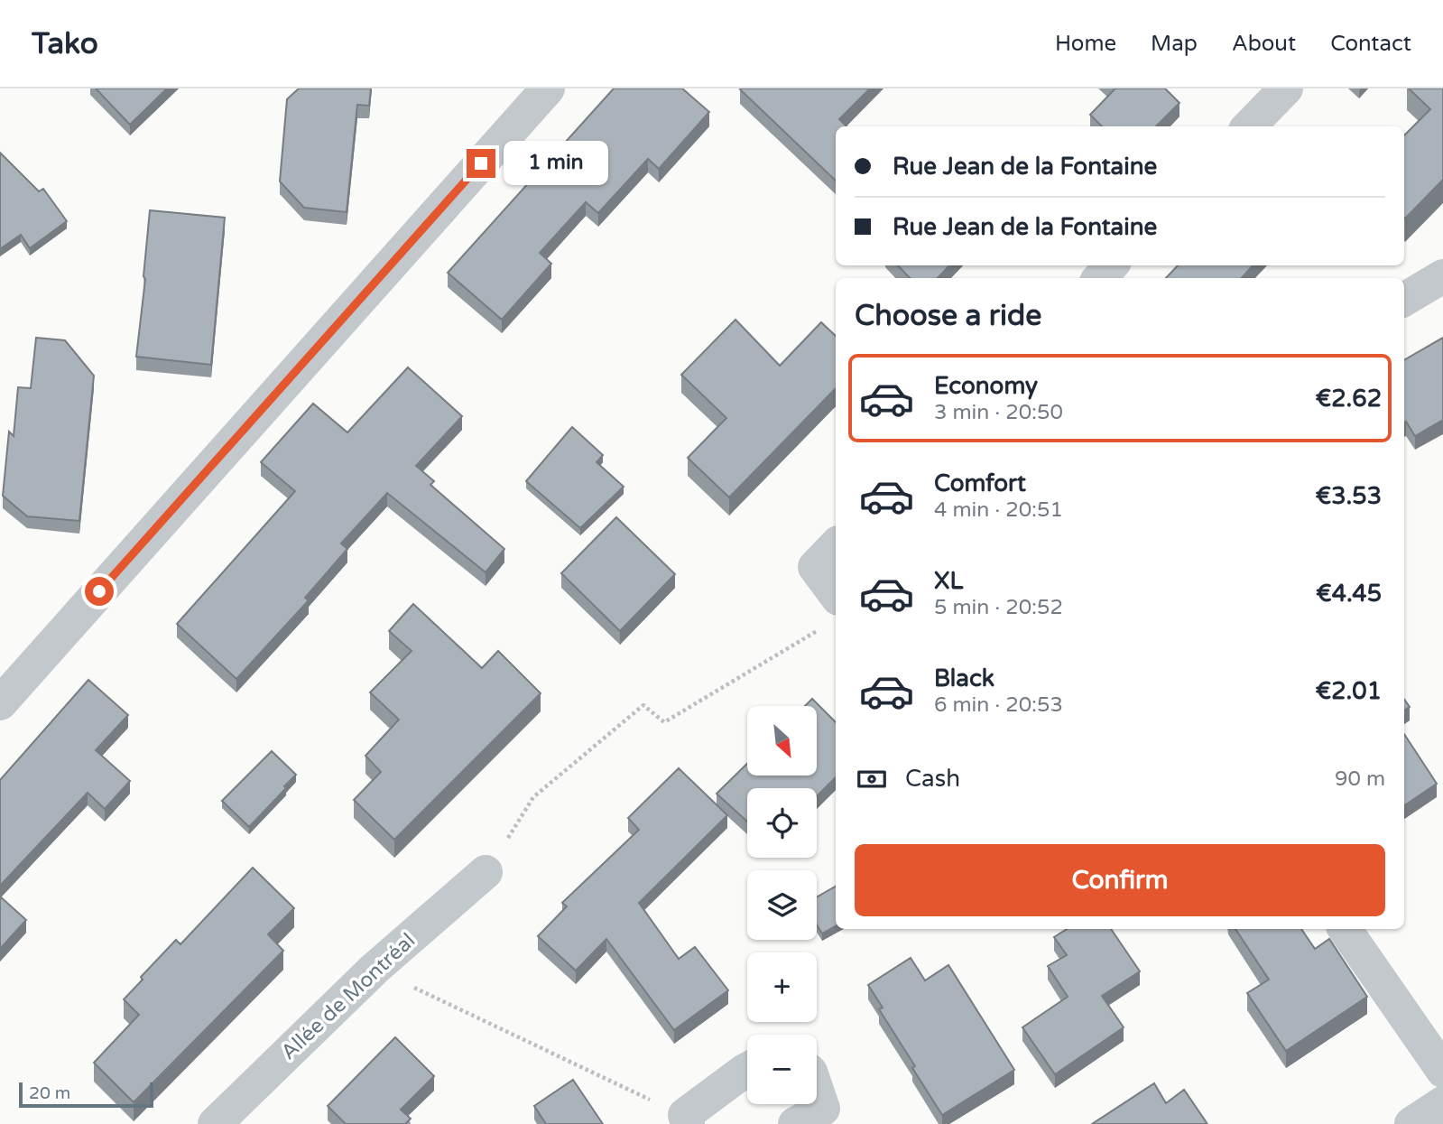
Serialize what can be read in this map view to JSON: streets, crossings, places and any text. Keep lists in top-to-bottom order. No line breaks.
{"streets":{"street":["Allée de Montréal"]},"scale_bar":"20 m","north":"bottom right","page":{"header":"Tako","nav":["Home","Map","About","Contact"],"banner":["Rue Jean de la Fontaine","Rue Jean de la Fontaine"],"bubble":"1 min","heading":"Choose a ride","list":[{"name":"Economy","note":"3 min · 20:50","value":"€2.62"},{"name":"Comfort","note":"4 min · 20:51","value":"€3.53"},{"name":"XL","note":"5 min · 20:52","value":"€4.45"},{"name":"Black","note":"6 min · 20:53","value":"€2.01"}],"map_buttons":["+","−"],"pay":["Cash","90 m"],"buttons":"Confirm","scale":"20 m"}}
